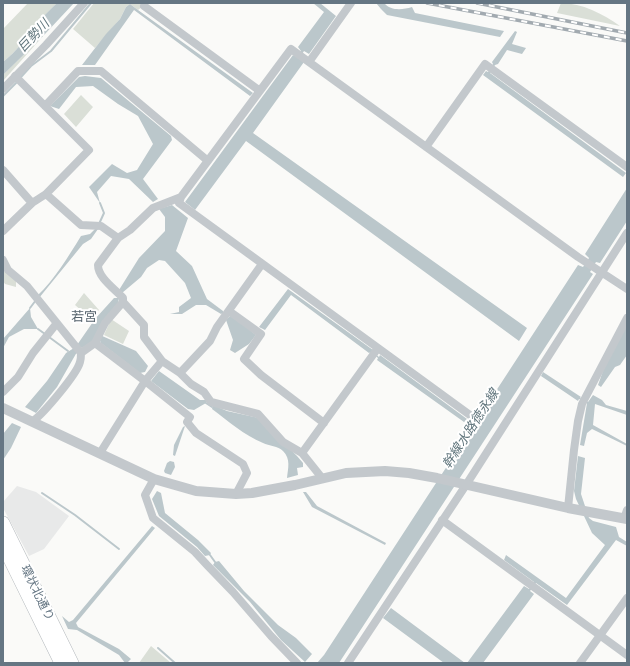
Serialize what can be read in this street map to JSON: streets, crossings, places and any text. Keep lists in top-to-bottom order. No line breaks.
{"streets":{"highway":["環状北通り"]},"districts":["若宮"],"water":["巨勢川","幹線水路徳永線"]}
